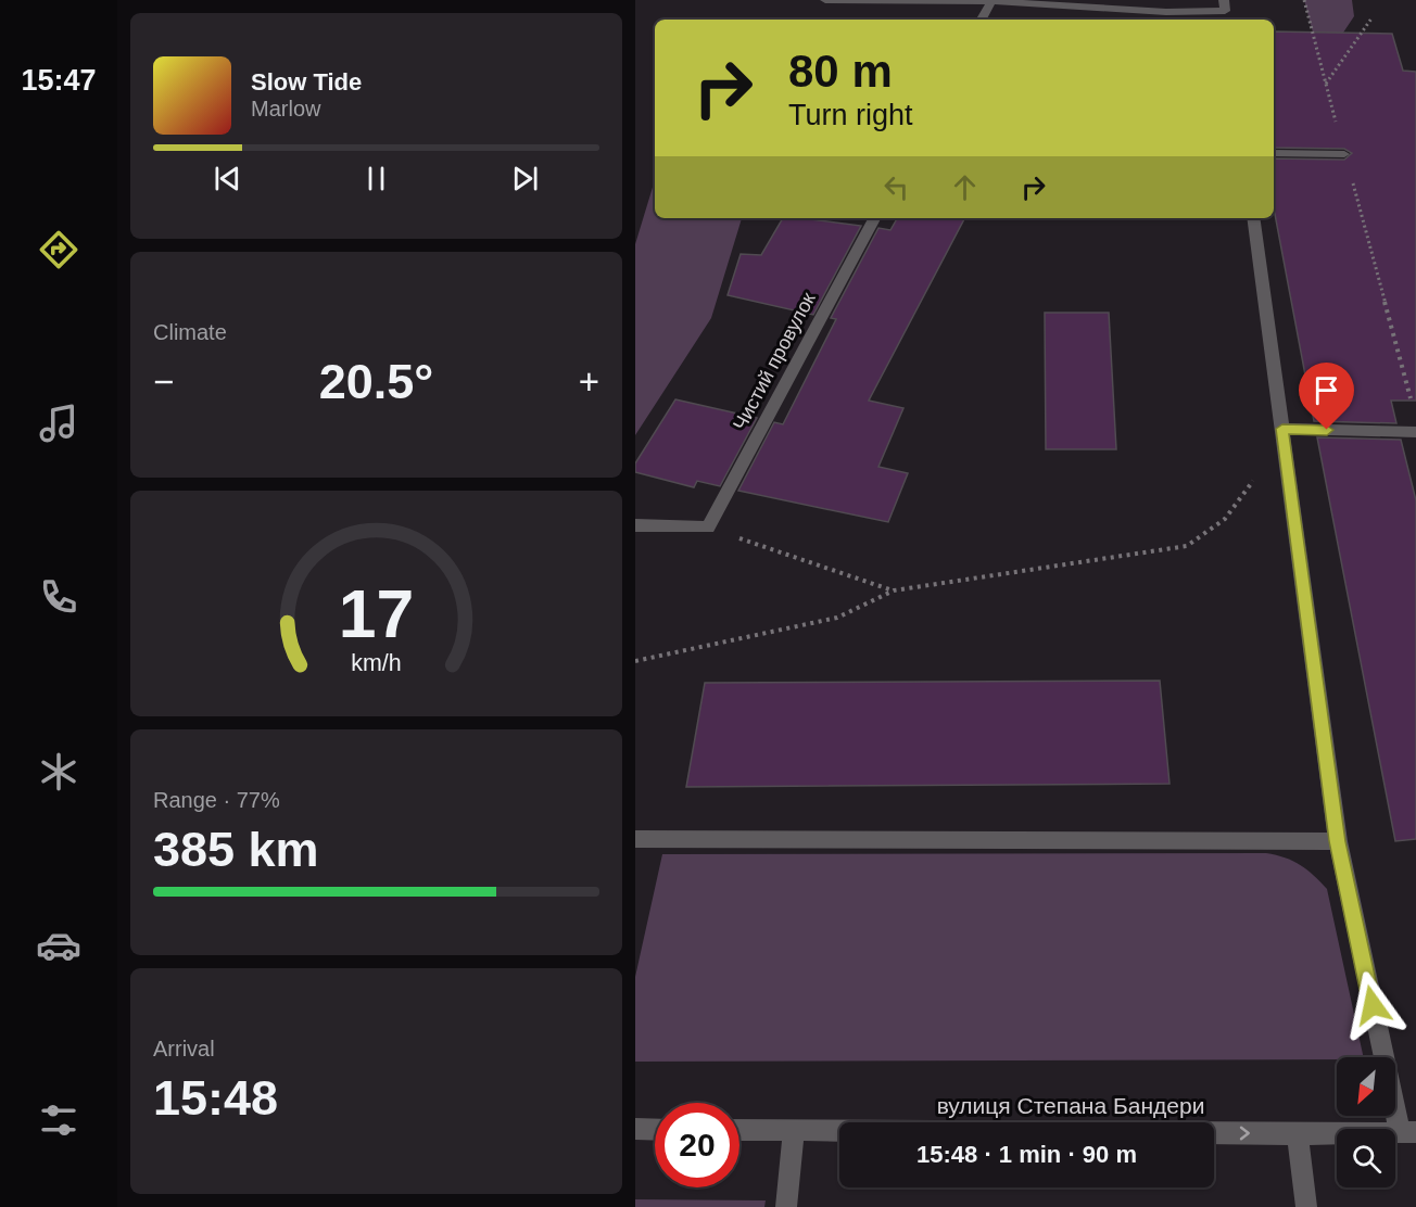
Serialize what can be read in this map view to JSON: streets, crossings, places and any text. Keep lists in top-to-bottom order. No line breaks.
{"streets":{"street":["Чистий провулок","вулиця Степана Бандери"]},"one_way":["вулиця Степана Бандери"],"north":"bottom left","page":{"tabs":"15:47","turn":["80 m","Turn right"],"song":["Slow Tide","Marlow"],"tile":["Climate",["Range · 77%","385 km"],["Arrival","15:48"]],"heat":["−","20.5°","+"],"limit":"20","trip":"15:48 · 1 min · 90 m","gauge":["17","km/h"]}}
